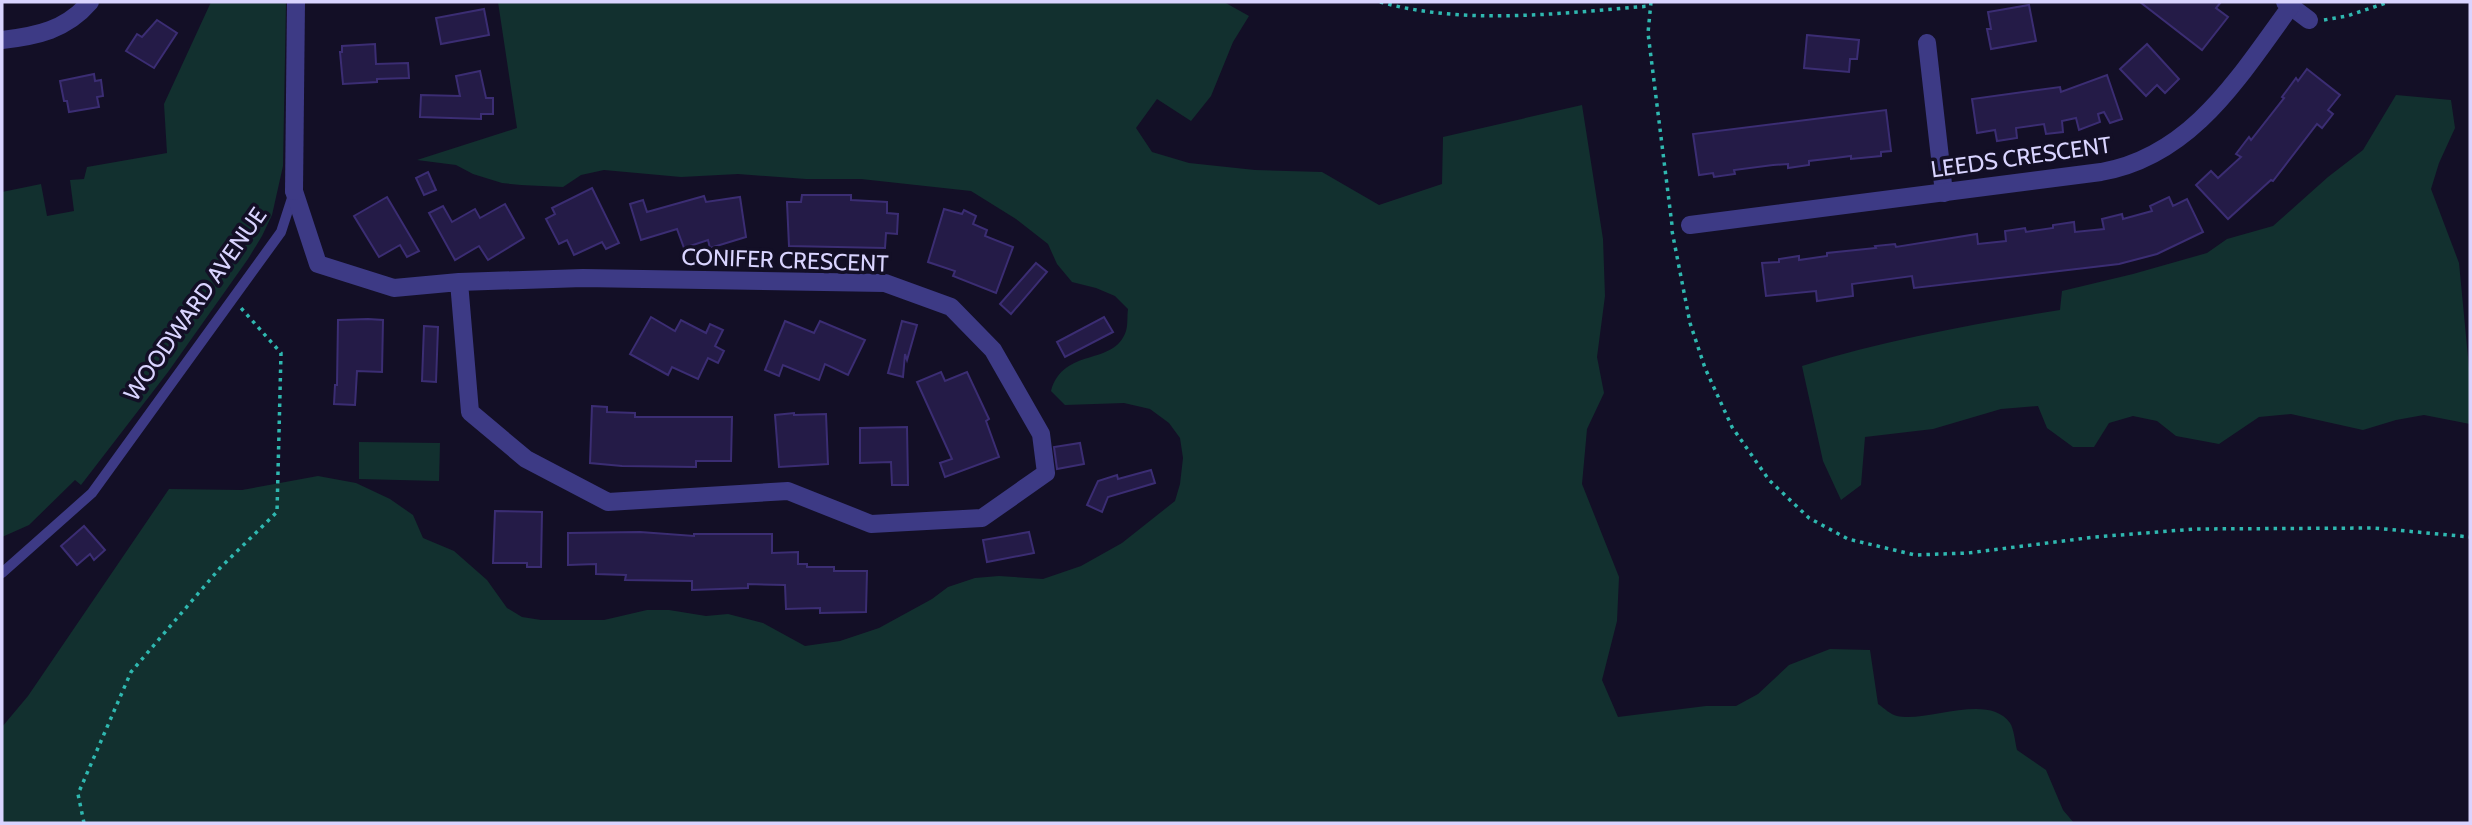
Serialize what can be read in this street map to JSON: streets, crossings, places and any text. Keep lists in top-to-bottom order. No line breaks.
{"streets":{"street":["LEEDS CRESCENT","CONIFER CRESCENT","WOODWARD AVENUE"]},"crossings":[["CONIFER CRESCENT","WOODWARD AVENUE"]]}
